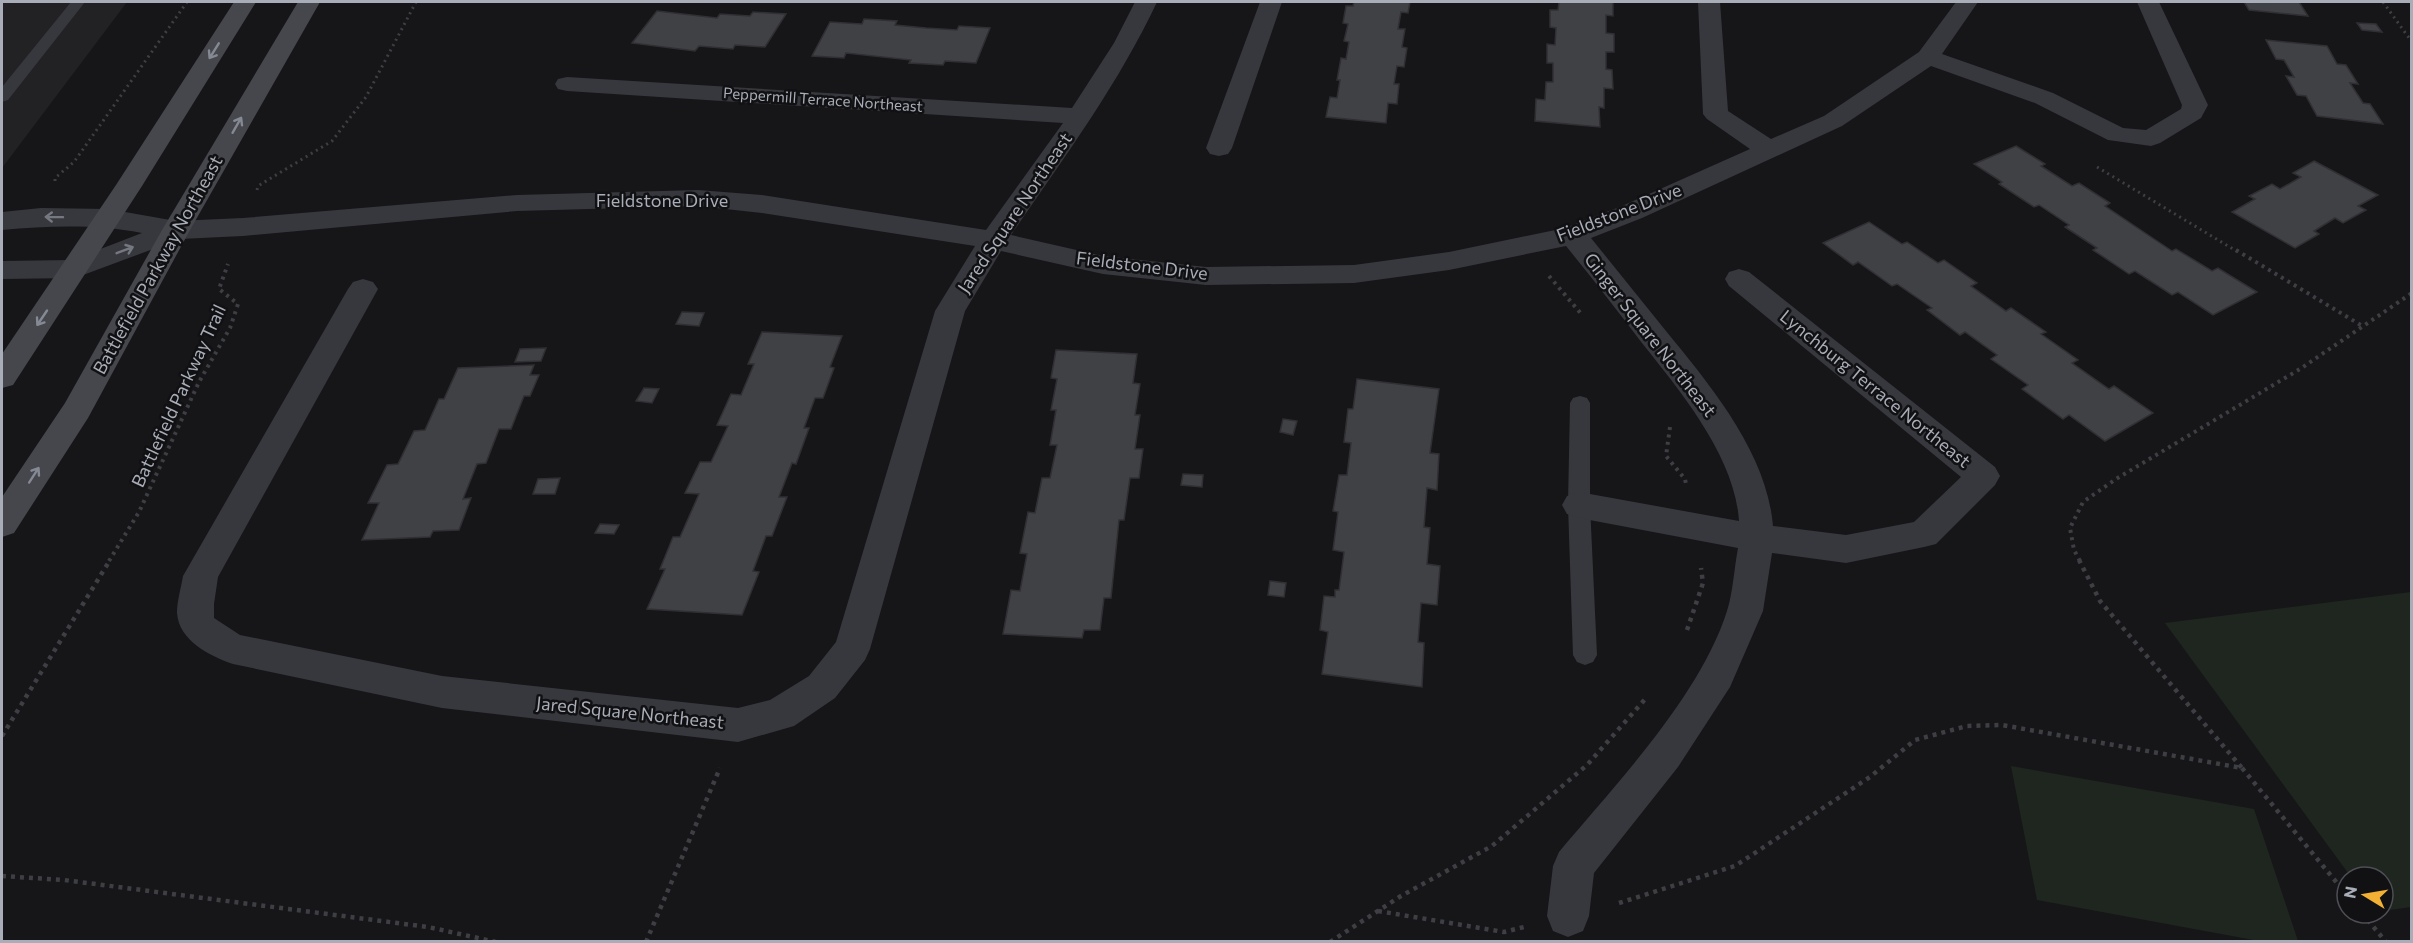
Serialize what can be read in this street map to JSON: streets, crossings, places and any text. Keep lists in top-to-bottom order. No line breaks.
{"streets":{"main road":["Battlefield Parkway Northeast"],"street":["Peppermill Terrace Northeast","Fieldstone Drive","Jared Square Northeast","Ginger Square Northeast","Lynchburg Terrace Northeast"],"path":["Battlefield Parkway Trail"]},"crossings":[["Peppermill Terrace Northeast","Jared Square Northeast"],["Fieldstone Drive","Jared Square Northeast"],["Fieldstone Drive","Battlefield Parkway Northeast"],["Fieldstone Drive","Ginger Square Northeast"],["Fieldstone Drive","Battlefield Parkway Trail"],["Ginger Square Northeast","Lynchburg Terrace Northeast"]],"north":"left"}
